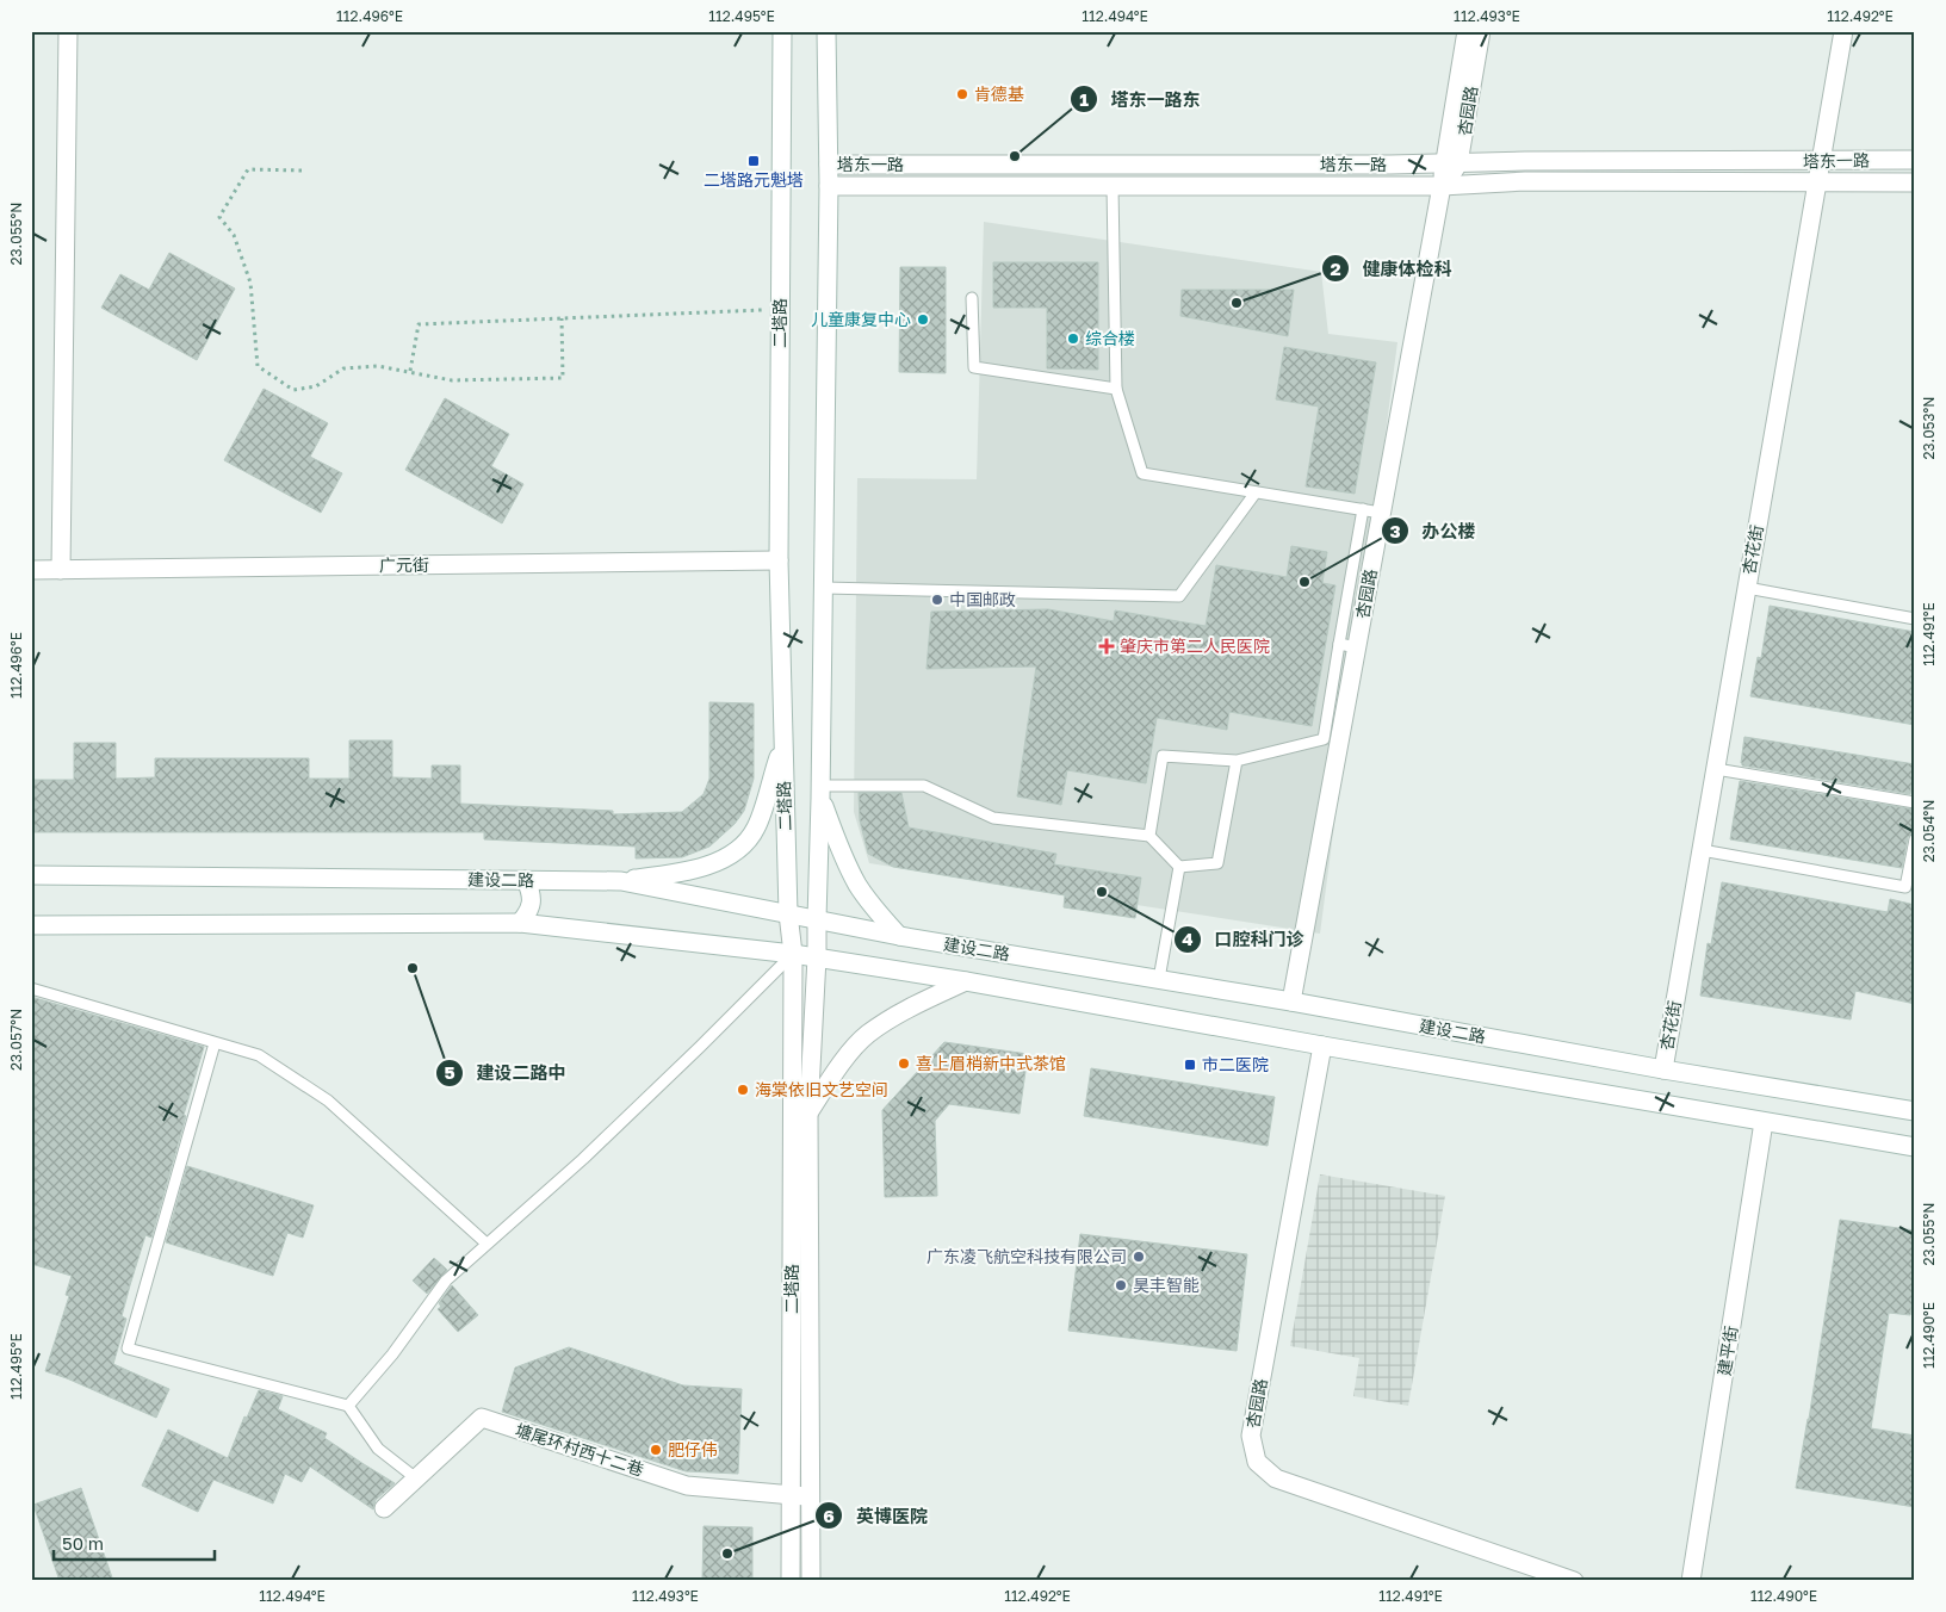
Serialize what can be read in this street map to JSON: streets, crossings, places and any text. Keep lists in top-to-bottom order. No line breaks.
{"streets":{"street":["杏园路","塔东一路","二塔路","杏花街","广元街","建设二路","建平街","塘尾环村西十二巷"]},"crossings":[["杏园路","塔东一路"],["杏园路","建设二路"],["塔东一路","二塔路"],["塔东一路","杏花街"],["二塔路","广元街"],["二塔路","建设二路"],["二塔路","塘尾环村西十二巷"],["杏花街","建设二路"],["建设二路","建平街"]],"places":{"other":["肯德基","塔东一路东","健康体检科","儿童康复中心","综合楼","办公楼","中国邮政","口腔科门诊","建设二路中","喜上眉梢新中式茶馆","海棠依旧文艺空间","广东凌飞航空科技有限公司","昊丰智能","肥仔伟","英博医院"],"transit":["二塔路元魁塔","市二医院"],"health":["肇庆市第二人民医院"]},"scale_bar":"50 m","coordinates":["112.496°E","112.495°E","112.494°E","112.493°E","112.492°E","23.055°N","23.053°N","112.491°E","23.054°N","23.057°N","112.490°E"]}
